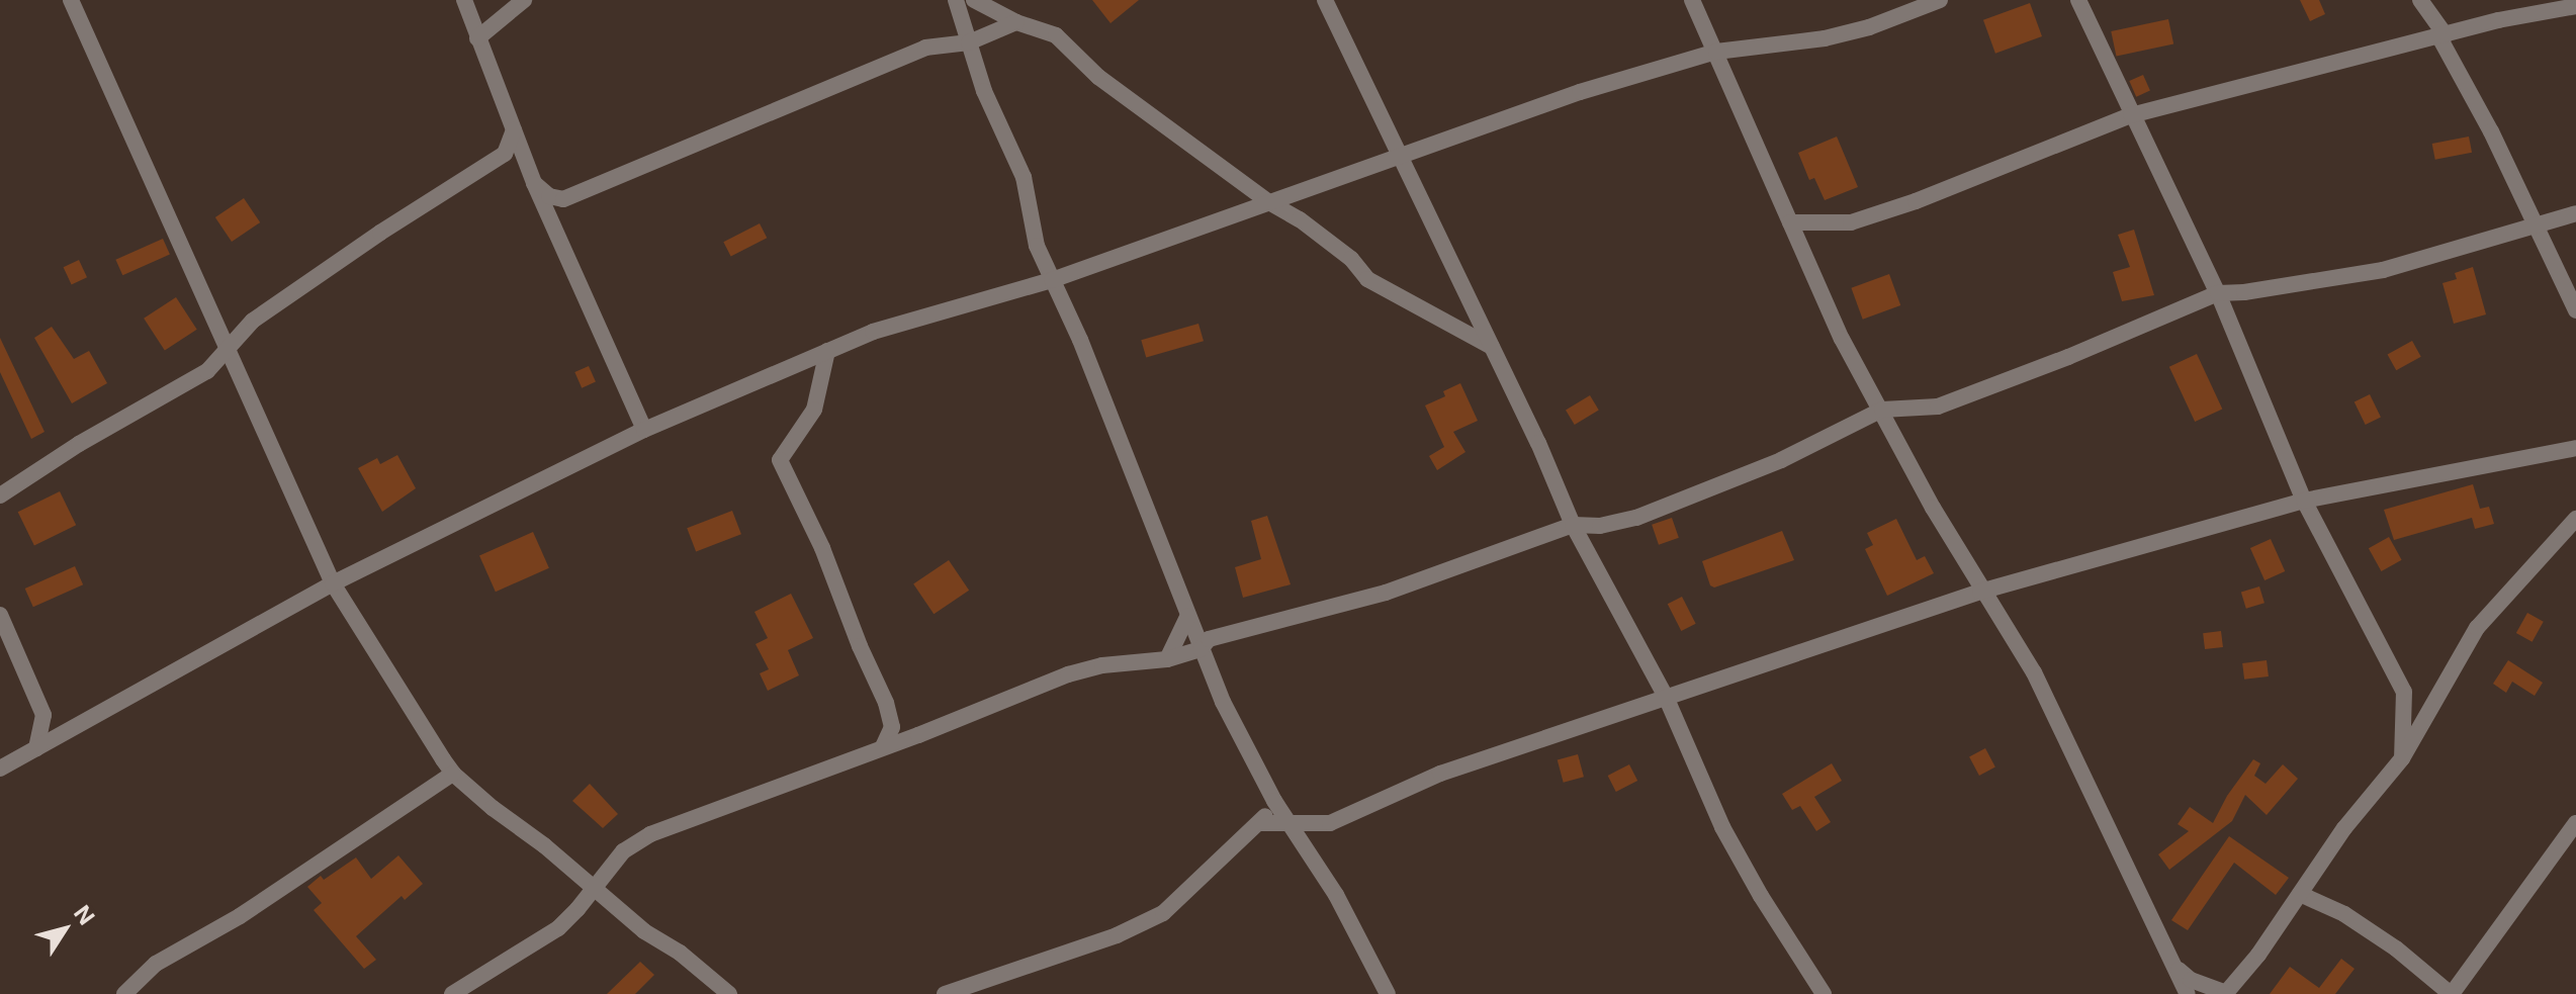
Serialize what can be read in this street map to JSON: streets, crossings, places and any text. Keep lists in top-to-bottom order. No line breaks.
{"north":"top right"}
